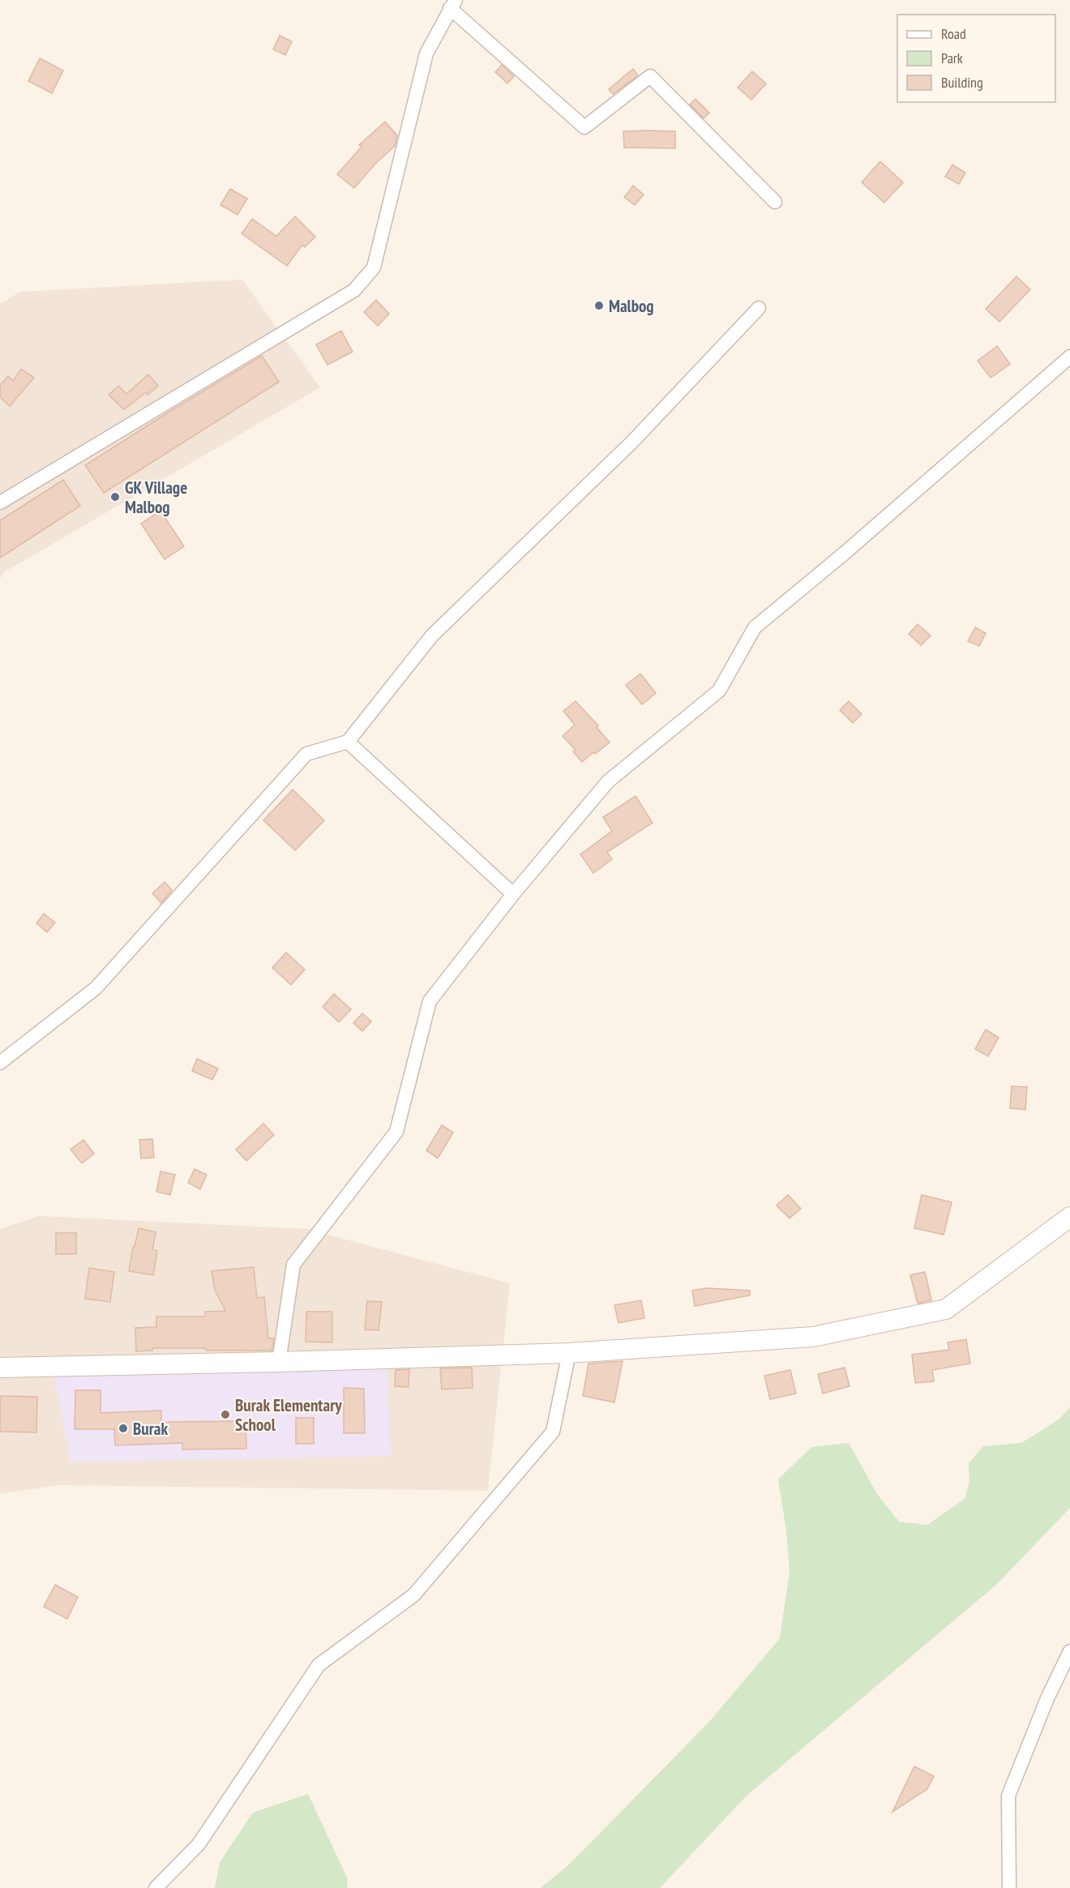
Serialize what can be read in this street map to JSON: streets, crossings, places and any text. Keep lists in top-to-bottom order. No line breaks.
{"places":["Malbog","GK Village Malbog","Burak Elementary School","Burak"],"legend":["Road","Park","Building"]}
